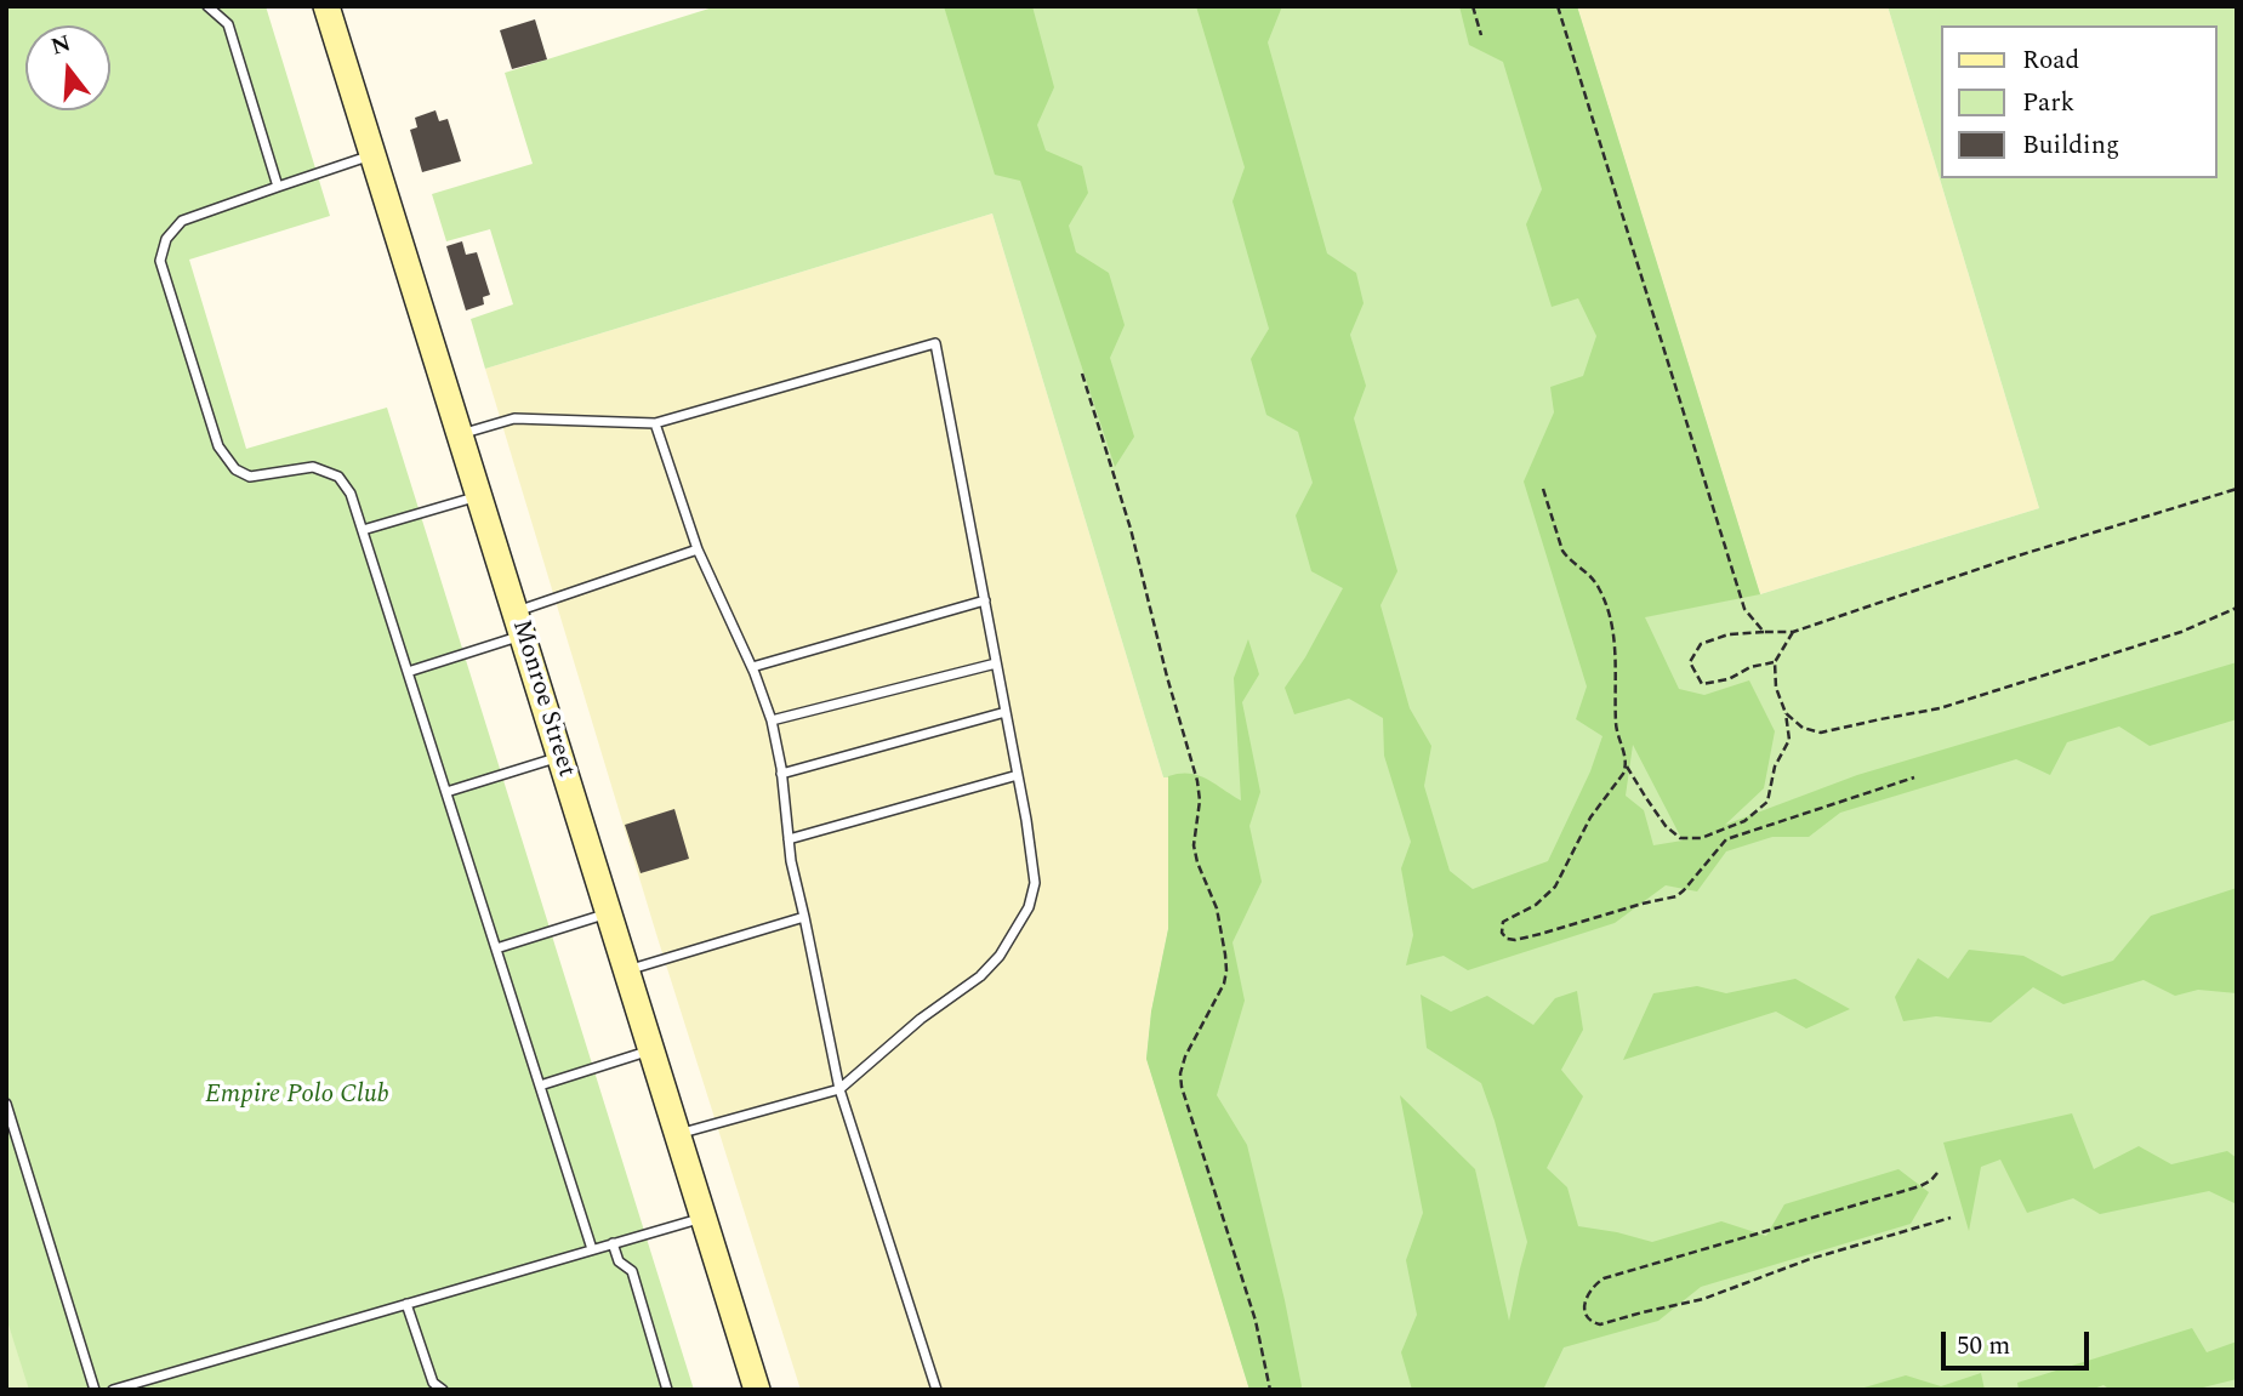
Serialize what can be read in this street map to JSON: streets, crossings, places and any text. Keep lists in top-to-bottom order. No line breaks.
{"streets":{"main road":["Monroe Street"]},"parks":["Empire Polo Club"],"legend":["Road","Park","Building"],"scale_bar":"50 m","north":"top"}
